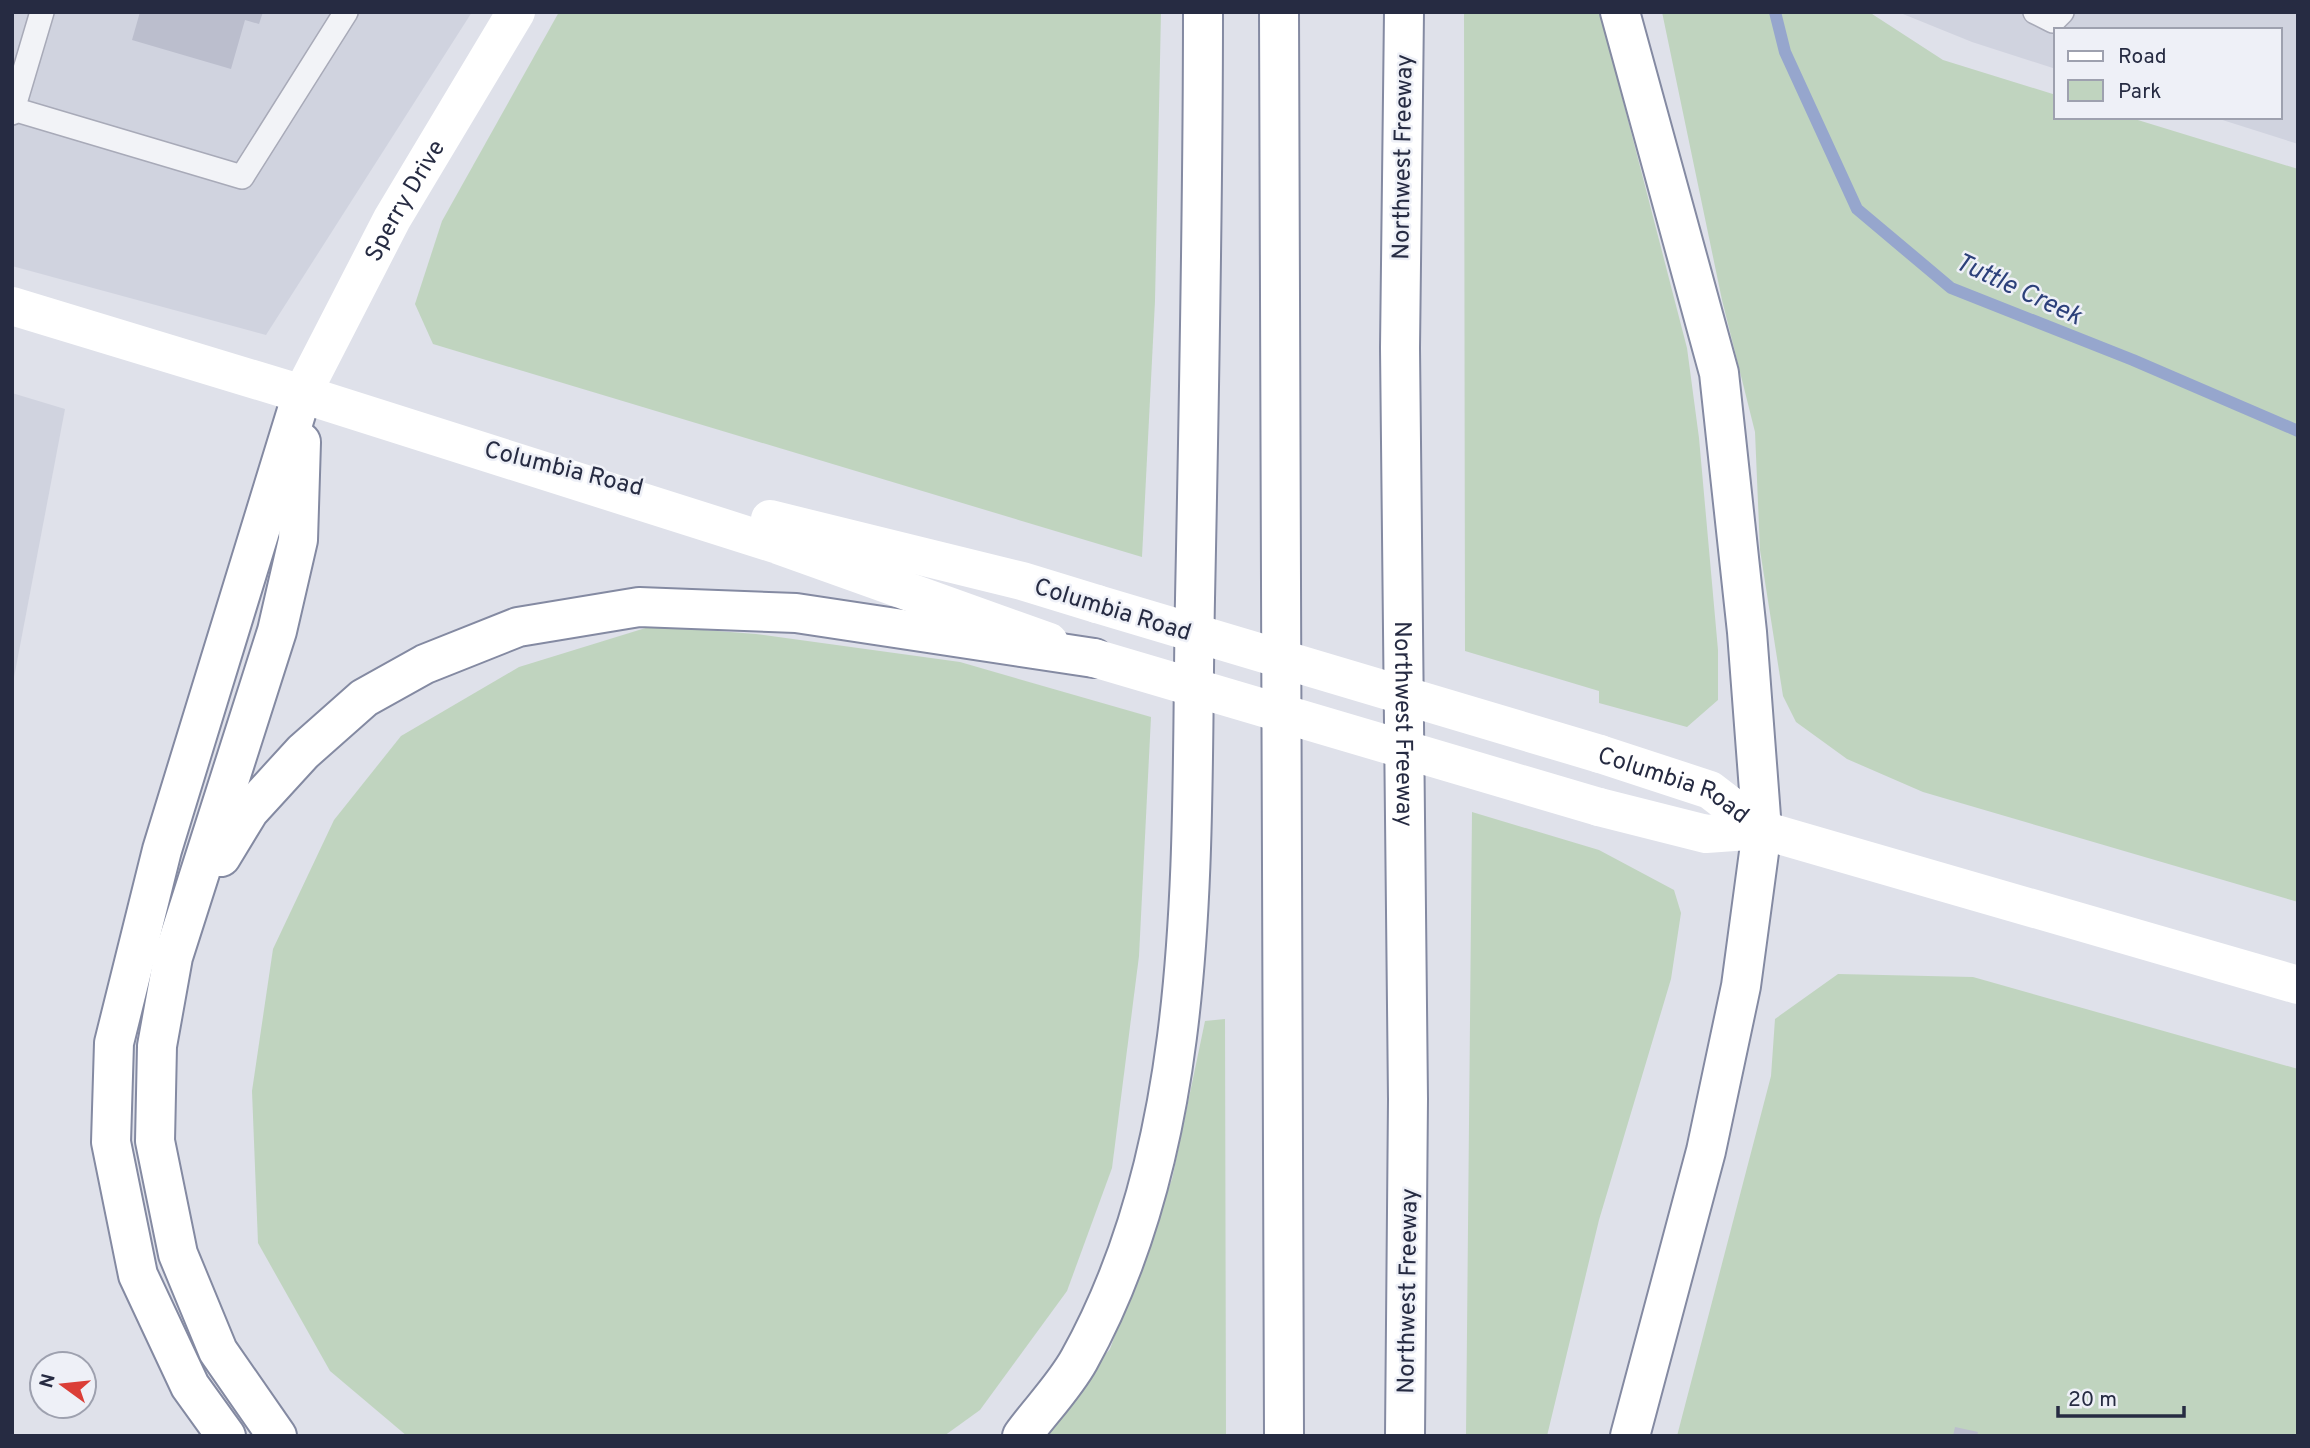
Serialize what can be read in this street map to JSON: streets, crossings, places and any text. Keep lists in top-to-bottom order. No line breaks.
{"streets":{"main road":["Northwest Freeway","Sperry Drive","Columbia Road"]},"crossings":[["Sperry Drive","Columbia Road"]],"water":["Tuttle Creek"],"legend":["Road","Park"],"scale_bar":"20 m","north":"left"}
